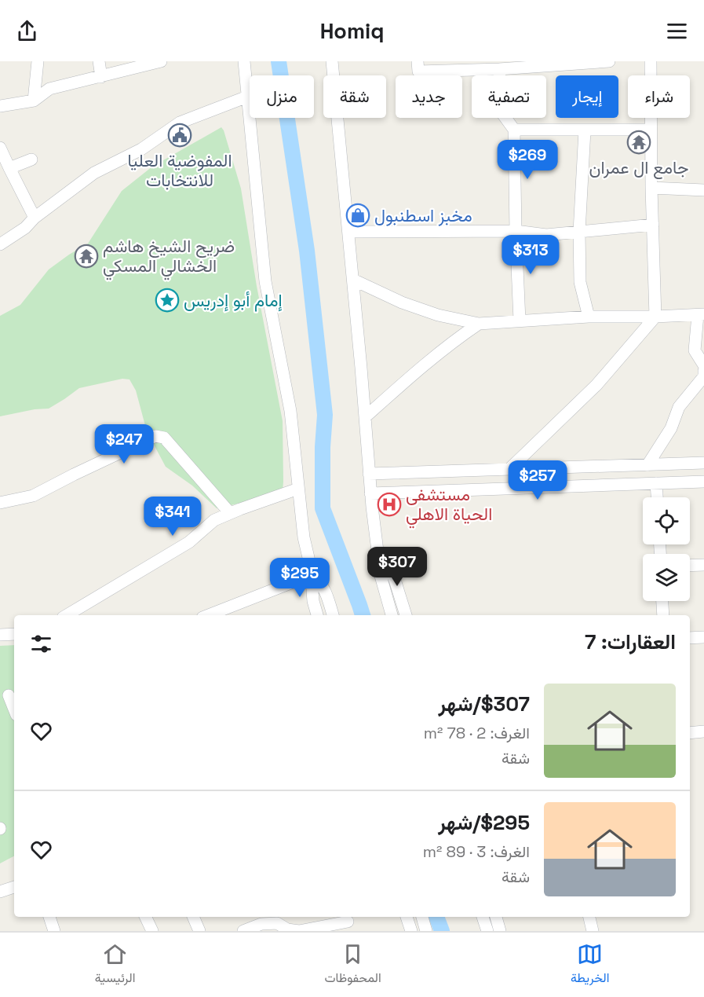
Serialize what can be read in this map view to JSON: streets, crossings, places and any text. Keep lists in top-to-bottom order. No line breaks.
{"places":{"public building":["المفوضية العليا للانتخابات"],"temple":["جامع ال عمران","ضريح الشيخ هاشم الخشالي المسكي"],"shop":["مخبز اسطنبول"],"place":["إمام أبو إدريس"],"hospital":["مستشفى الحياة الاهلي"]},"page":{"header":"Homiq","chip":["شراء","إيجار","تصفية","جديد","شقة","منزل"],"price":["$269","$313","$247","$257","$341","$307","$295"],"heading":"العقارات: 7","list":[{"name":"$307/شهر","note":"الغرف: 2 · 78 m² · شقة"},{"name":"$295/شهر","note":"الغرف: 3 · 89 m² · شقة"}],"tabs":["الخريطة","المحفوظات","الرئيسية"]}}
